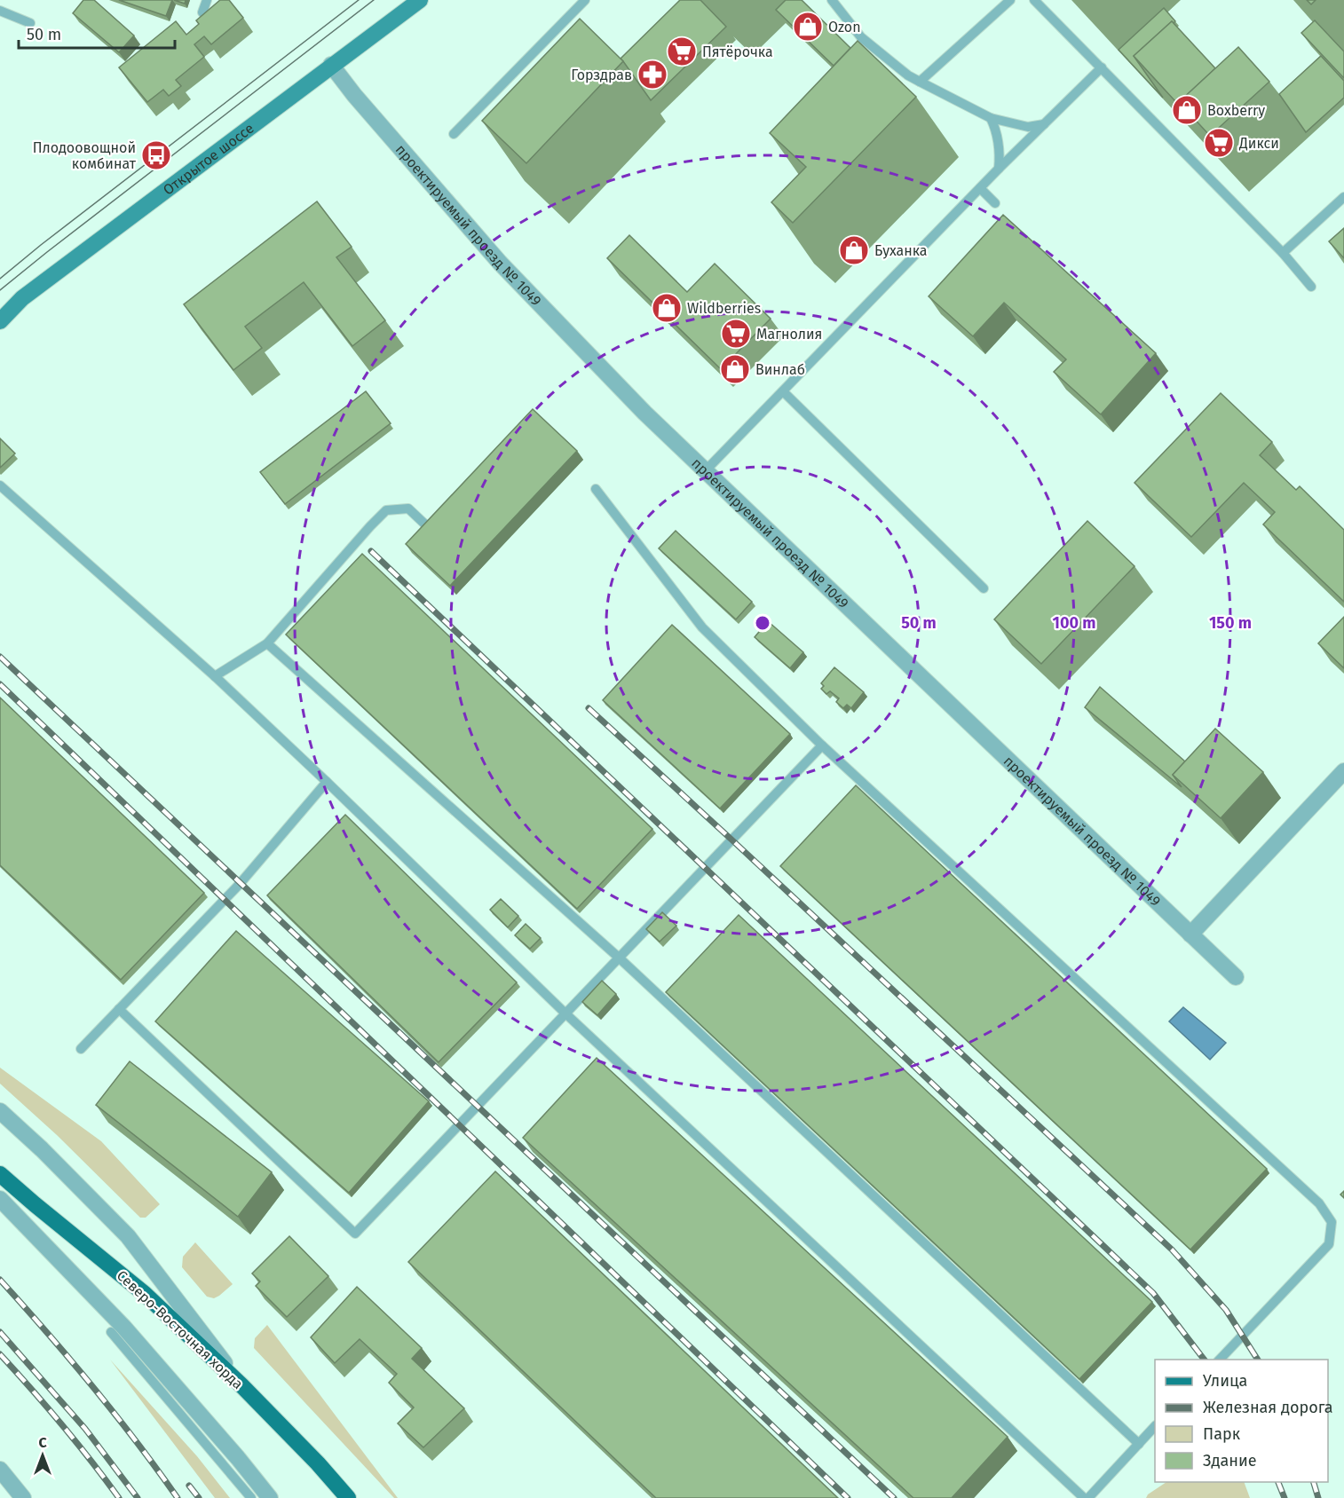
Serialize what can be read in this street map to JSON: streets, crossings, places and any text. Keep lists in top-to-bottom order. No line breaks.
{"streets":{"main road":["Открытое шоссе","Северо-Восточная хорда"],"street":["проектируемый проезд № 1049"]},"crossings":[["Открытое шоссе","проектируемый проезд № 1049"]],"places":{"shop":["Ozon","Boxberry","Буханка","Wildberries","Винлаб"],"supermarket":["Пятёрочка","Дикси","Магнолия"],"pharmacy":["Горздрав"],"bus stop":["Плодоовощной комбинат"]},"legend":["Улица","Железная дорога","Парк","Здание"],"scale_bar":"50 m","north":"top","rings":["50 m","100 m","150 m"]}
